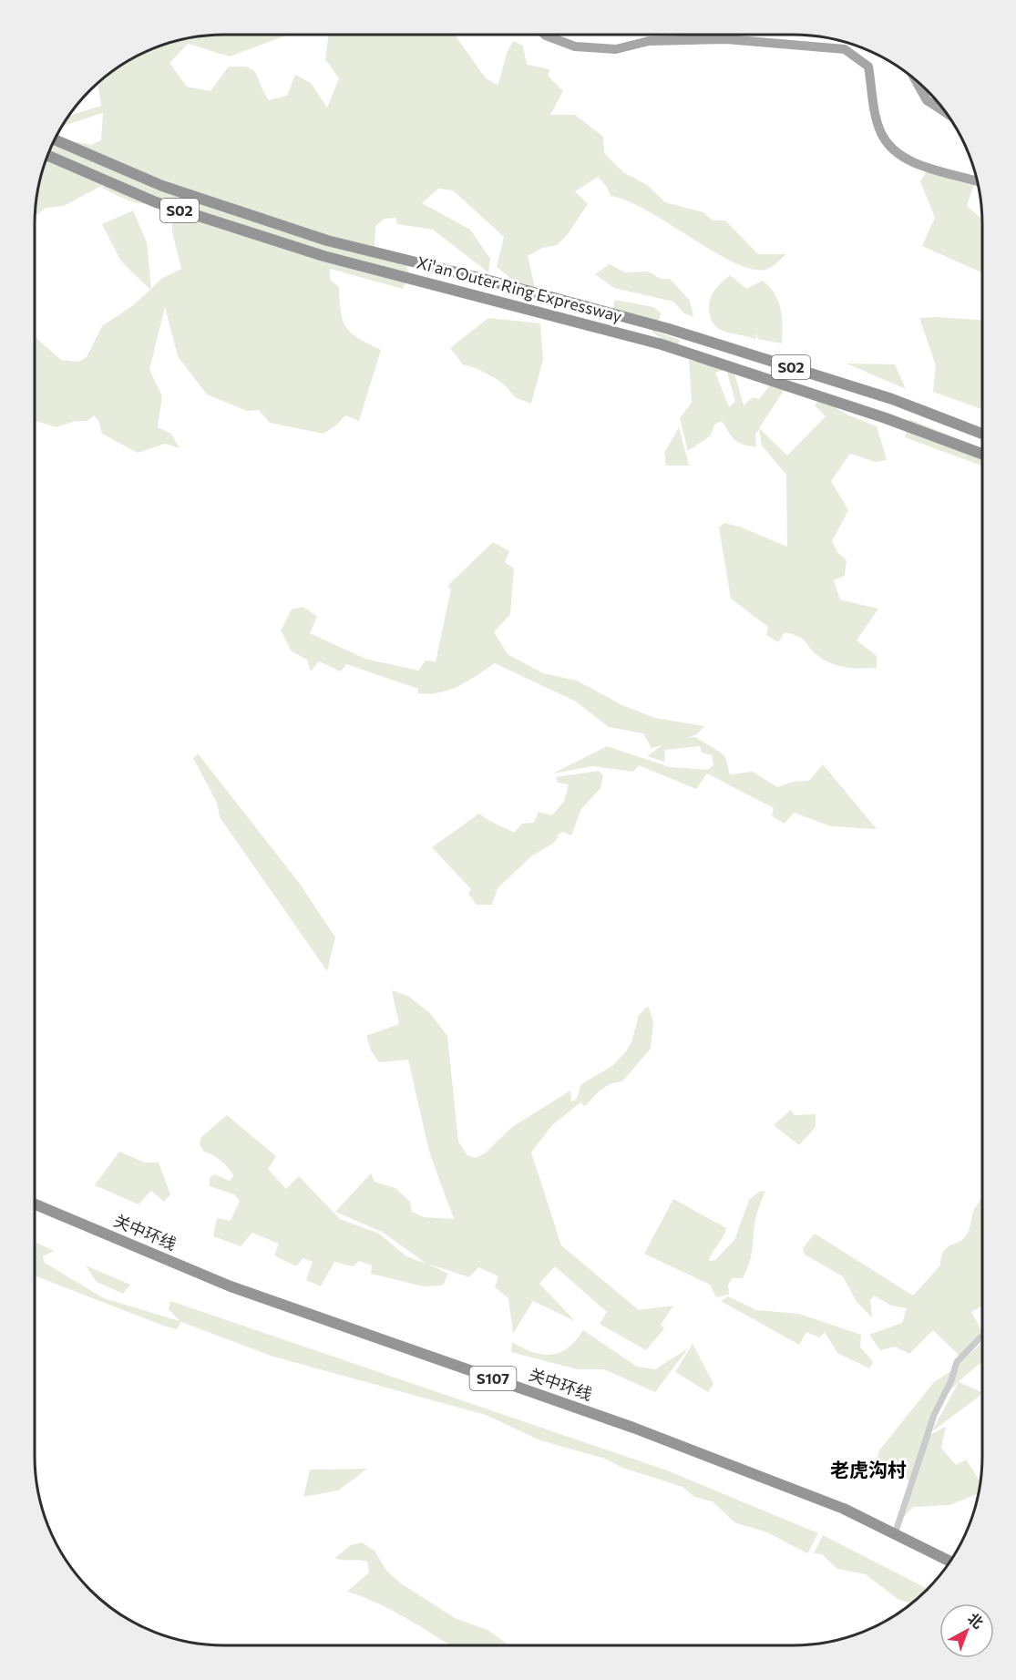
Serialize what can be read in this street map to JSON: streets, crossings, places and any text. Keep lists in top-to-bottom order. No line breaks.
{"streets":{"highway":["S02","Xi'an Outer Ring Expressway","关中环线","S107"]},"districts":["老虎沟村"],"north":"top right"}
